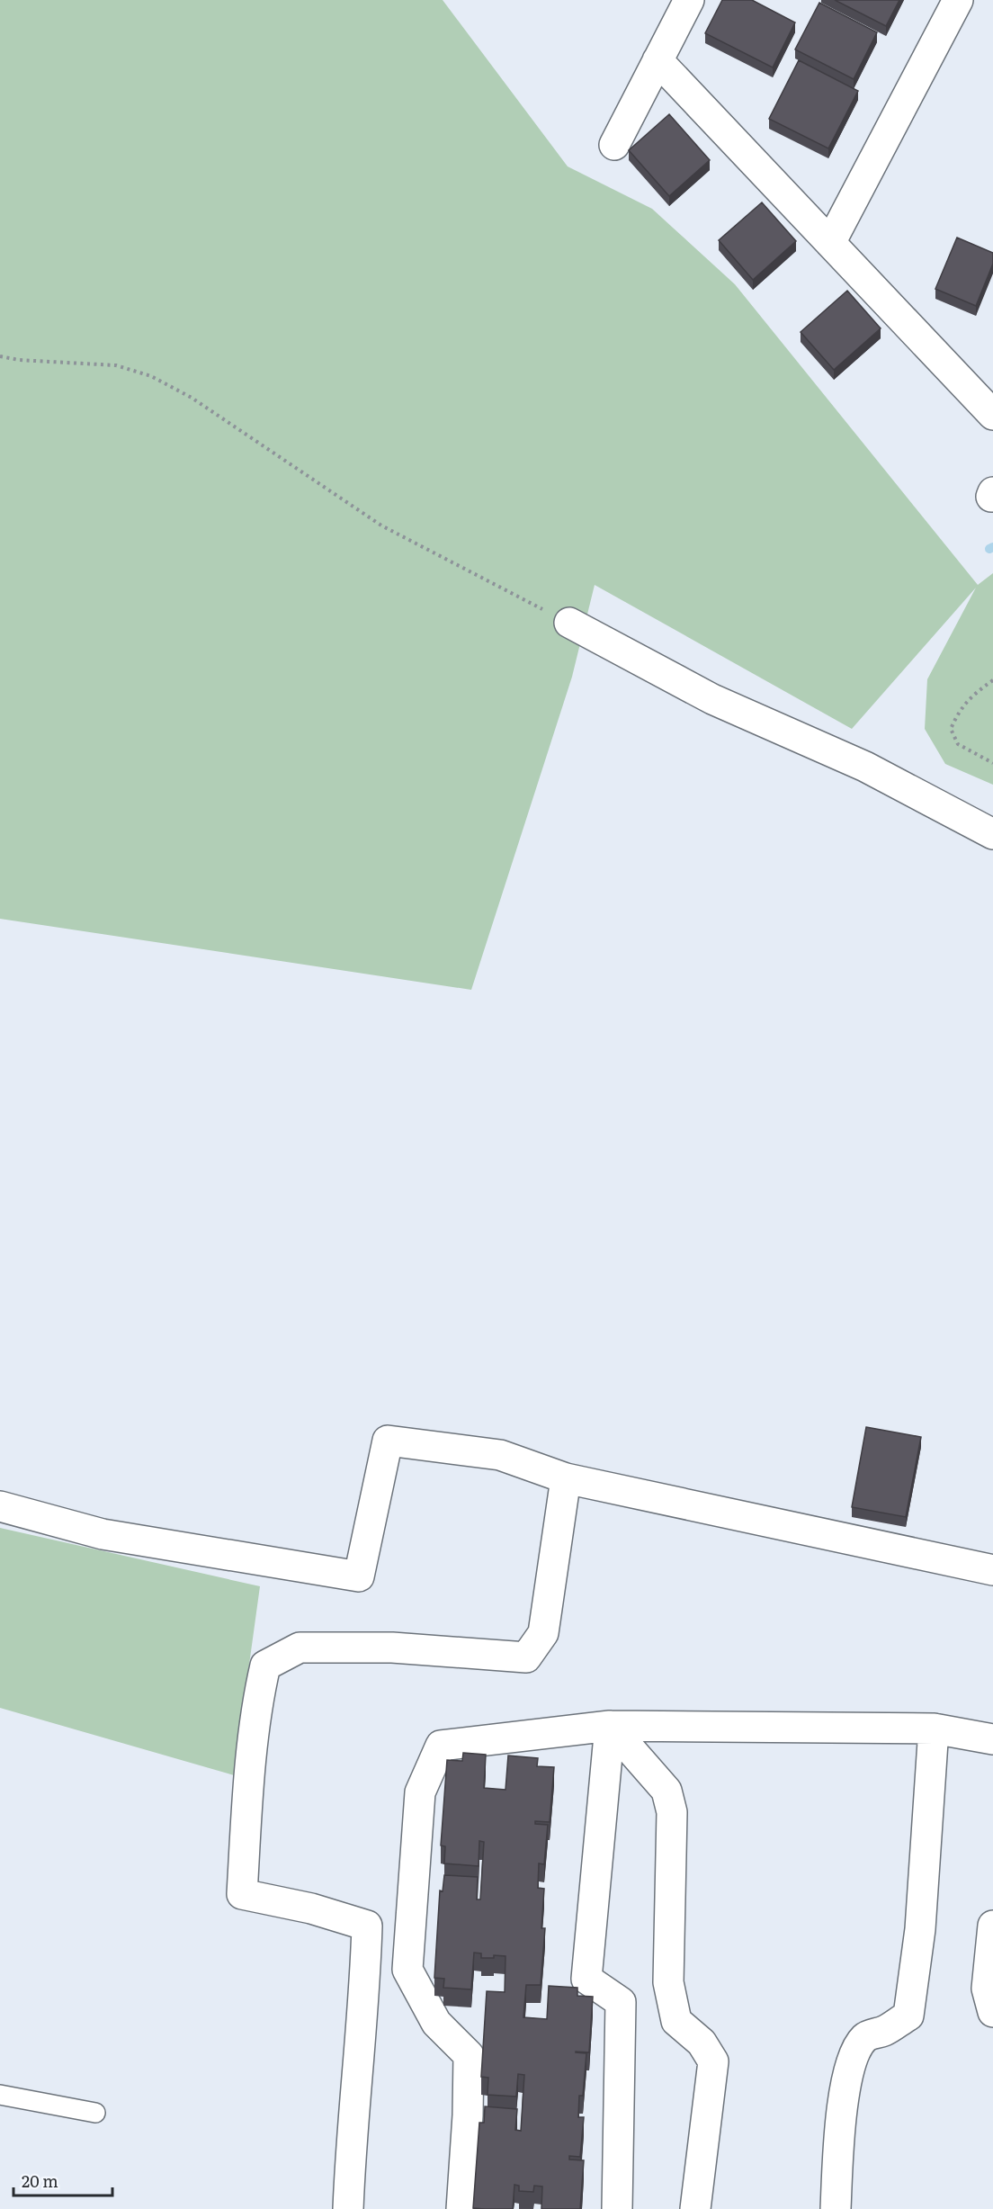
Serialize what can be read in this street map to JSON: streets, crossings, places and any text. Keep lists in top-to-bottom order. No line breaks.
{"scale_bar":"20 m"}
